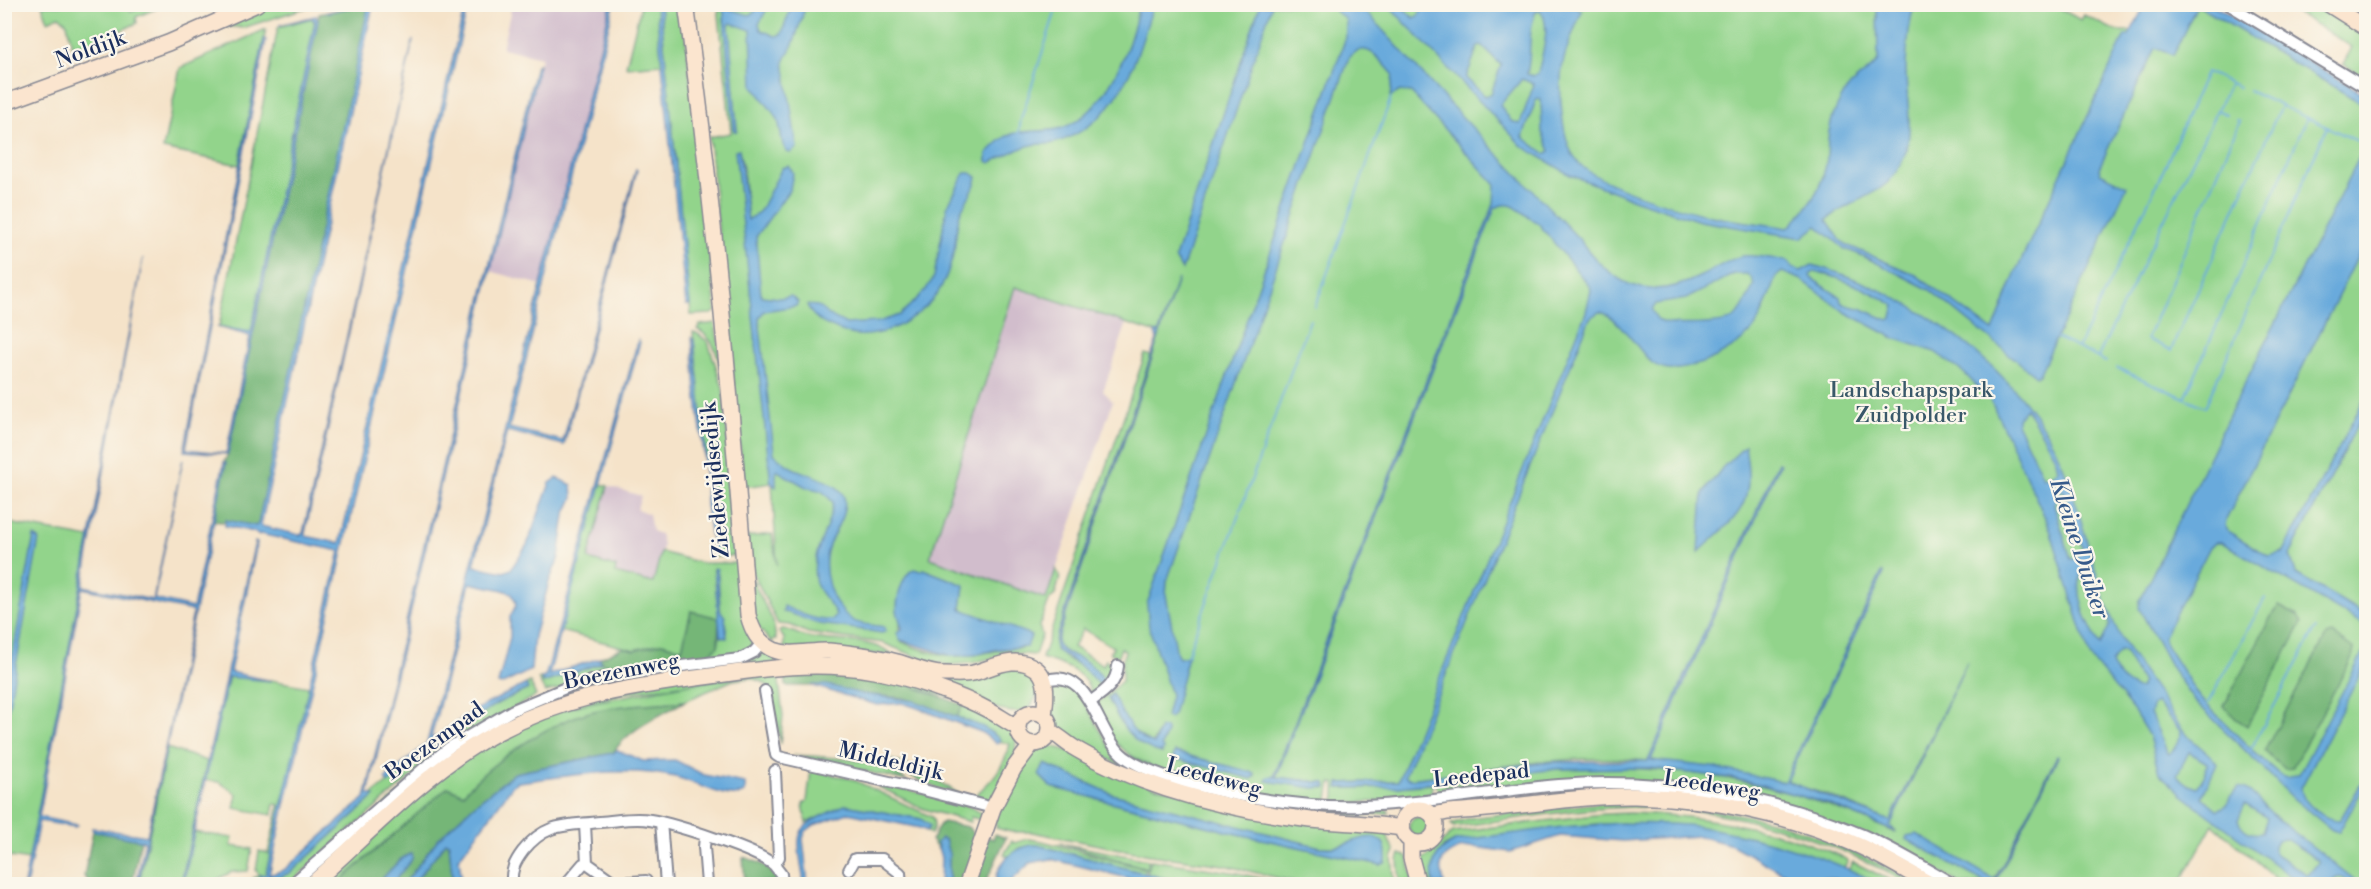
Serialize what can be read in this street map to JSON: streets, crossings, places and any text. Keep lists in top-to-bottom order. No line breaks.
{"streets":{"main road":["Noldijk","Ziedewijdsedijk","Boezemweg","Leedeweg"],"street":["Boezempad","Middeldijk","Leedepad"]},"crossings":[["Ziedewijdsedijk","Boezempad"],["Boezemweg","Leedeweg"]],"water":["Kleine Duiker"],"parks":["Landschapspark Zuidpolder"]}
